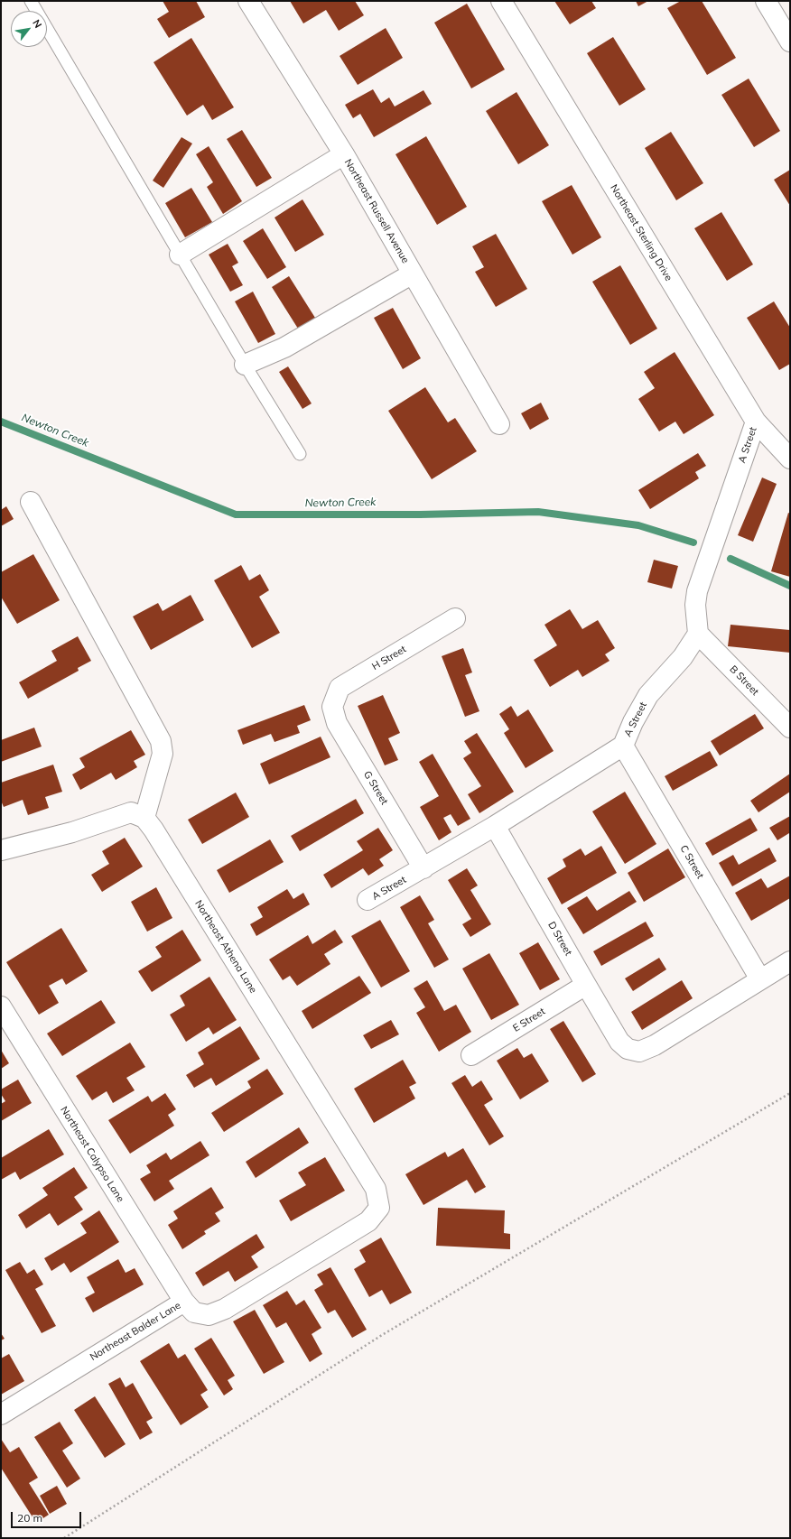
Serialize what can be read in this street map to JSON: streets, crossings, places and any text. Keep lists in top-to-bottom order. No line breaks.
{"streets":{"street":["Northeast Russell Avenue","Northeast Sterling Drive","A Street","H Street","B Street","G Street","C Street","D Street","Northeast Athena Lane","E Street","Northeast Calypso Lane","Northeast Balder Lane"]},"crossings":[["Northeast Sterling Drive","A Street"],["A Street","B Street"],["A Street","G Street"],["A Street","C Street"],["A Street","D Street"],["H Street","G Street"],["C Street","D Street"],["D Street","E Street"],["Northeast Athena Lane","Northeast Balder Lane"],["Northeast Calypso Lane","Northeast Balder Lane"]],"water":["Newton Creek"],"scale_bar":"20 m","north":"top right"}
